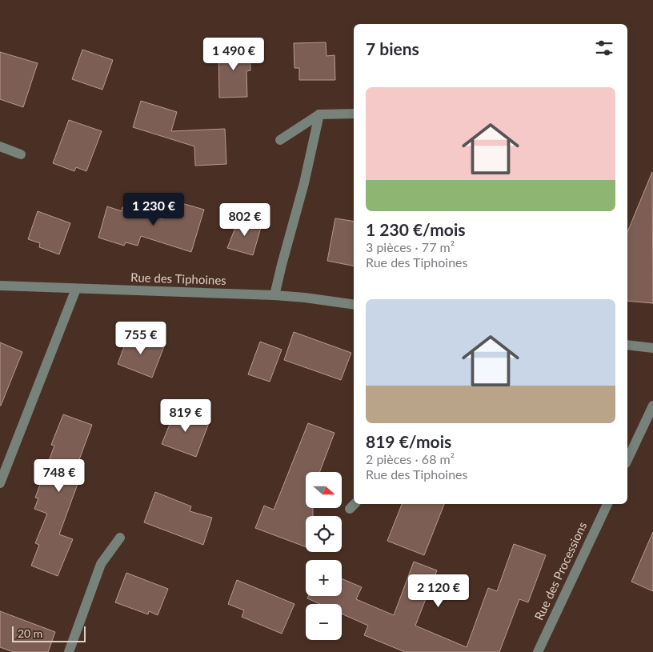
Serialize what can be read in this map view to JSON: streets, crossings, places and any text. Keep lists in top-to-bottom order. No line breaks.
{"streets":{"street":["Rue des Tiphoines","Rue des Processions"]},"scale_bar":"20 m","north":"right","page":{"heading":"7 biens","price":["1 490 €","1 230 €","802 €","755 €","819 €","748 €","2 120 €"],"list":[{"name":"1 230 €/mois","note":"3 pièces · 77 m² · Rue des Tiphoines"},{"name":"819 €/mois","note":"2 pièces · 68 m² · Rue des Tiphoines"}],"map_buttons":["+","−"],"scale":"20 m"}}
